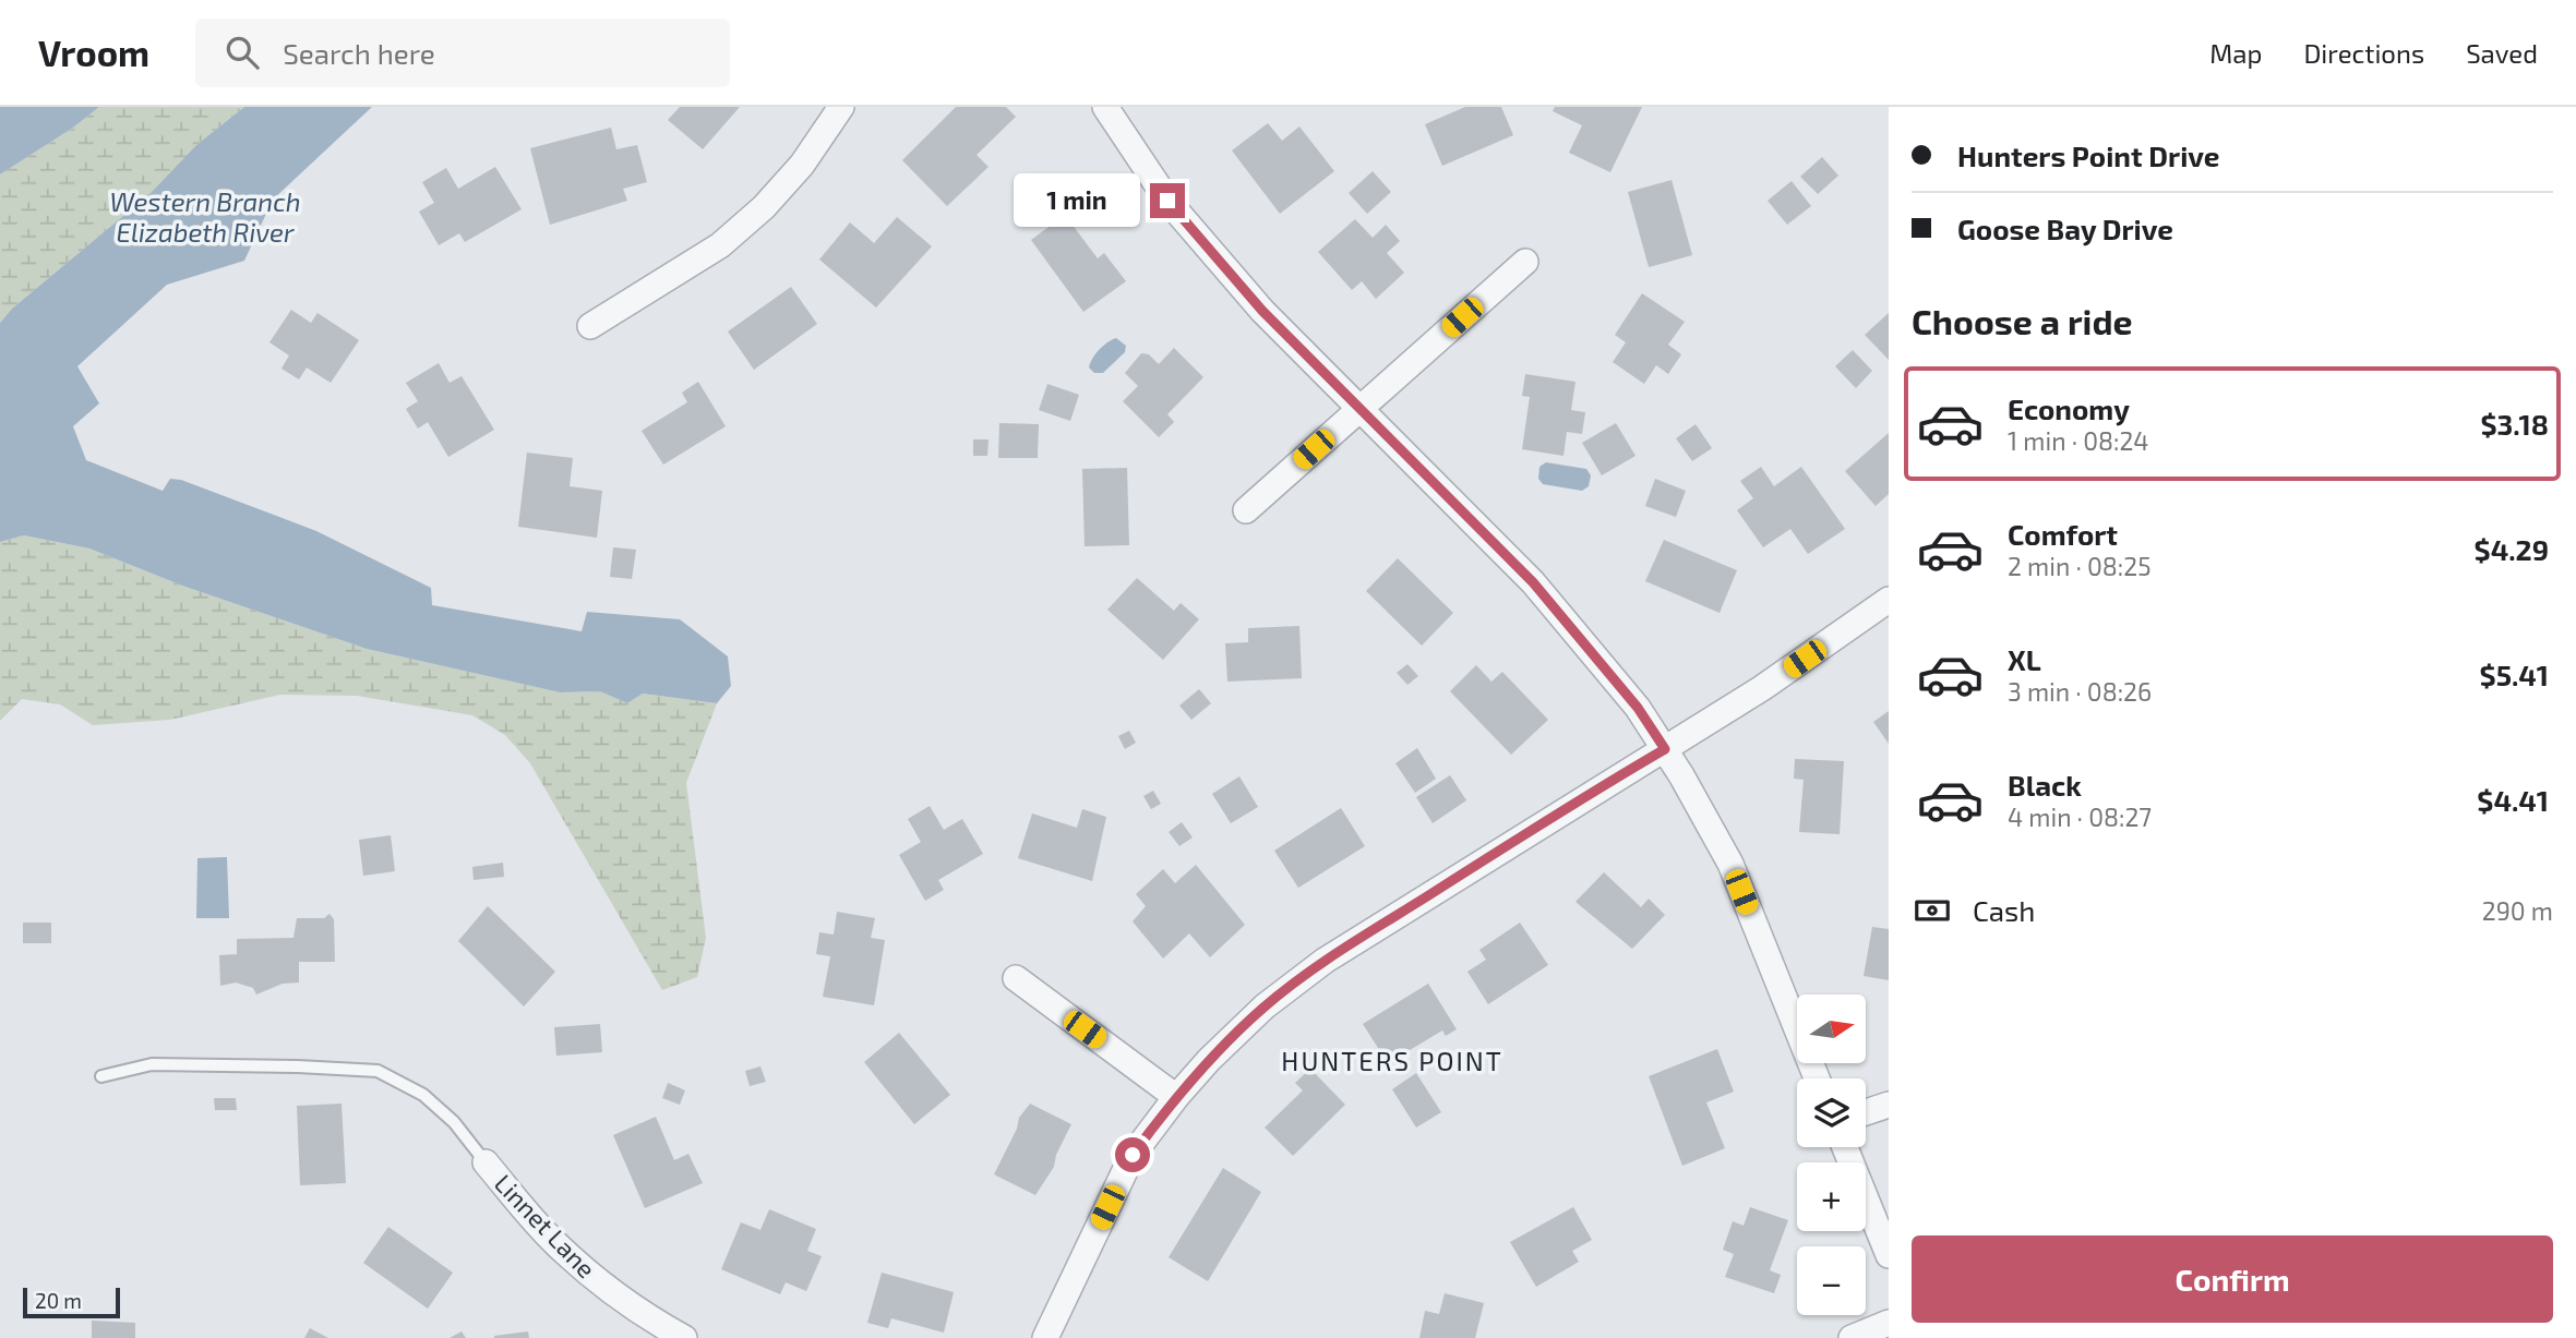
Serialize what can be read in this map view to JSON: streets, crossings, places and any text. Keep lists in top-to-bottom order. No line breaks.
{"streets":{"street":["Linnet Lane"]},"districts":["HUNTERS POINT"],"water":["Western Branch Elizabeth River"],"scale_bar":"20 m","north":"right","page":{"header":"Vroom","search":"Search here","nav":["Map","Directions","Saved"],"banner":["Hunters Point Drive","Goose Bay Drive"],"bubble":"1 min","heading":"Choose a ride","list":[{"name":"Economy","note":"1 min · 08:24","value":"$3.18"},{"name":"Comfort","note":"2 min · 08:25","value":"$4.29"},{"name":"XL","note":"3 min · 08:26","value":"$5.41"},{"name":"Black","note":"4 min · 08:27","value":"$4.41"}],"pay":["Cash","290 m"],"map_buttons":["+","−"],"buttons":"Confirm","scale":"20 m"}}
